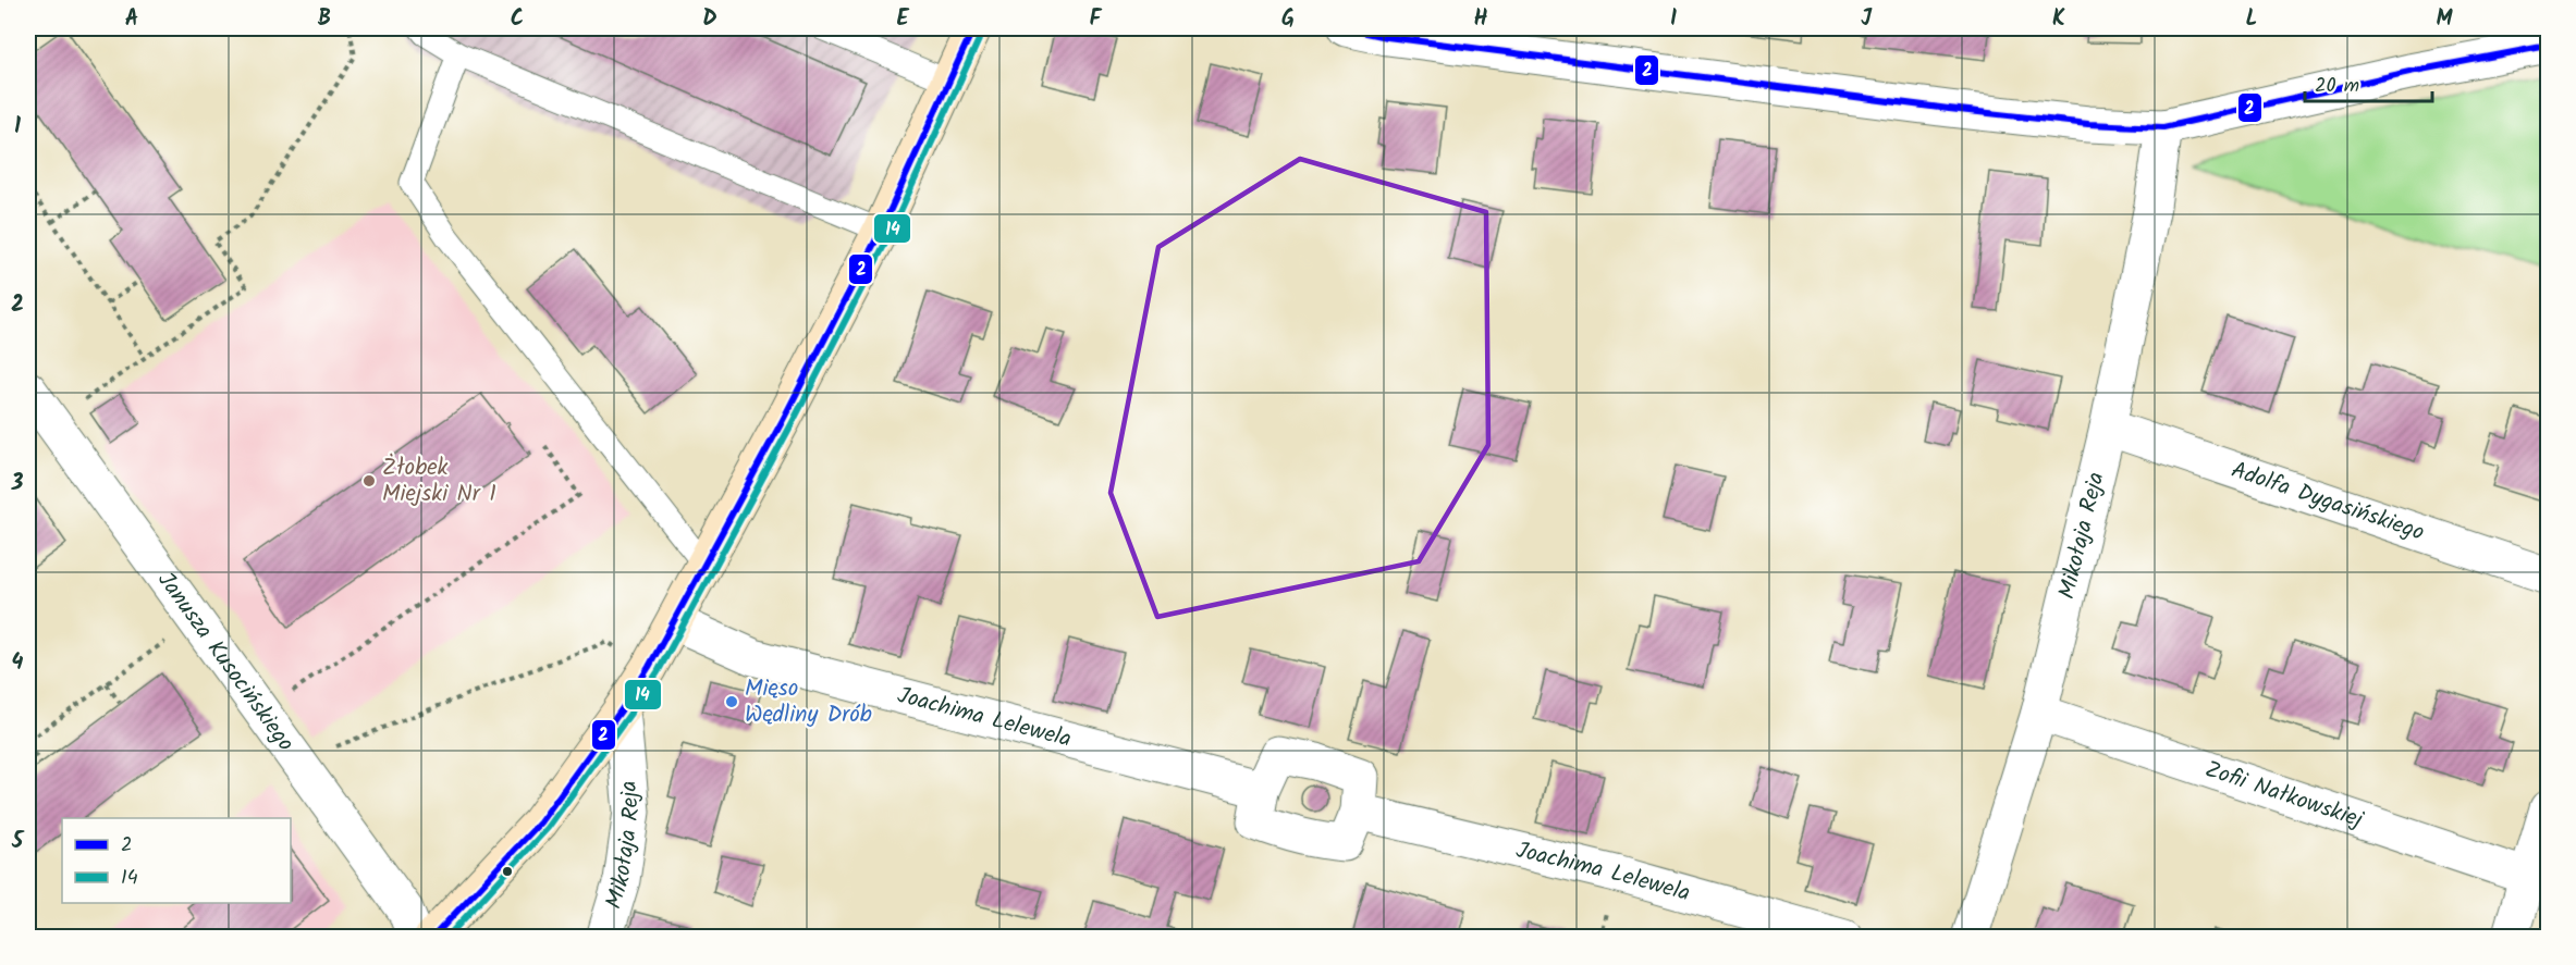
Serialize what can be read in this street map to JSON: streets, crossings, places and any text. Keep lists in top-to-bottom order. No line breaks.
{"streets":{"street":["Adolfa Dygasińskiego","Mikołaja Reja","Janusza Kusocińskiego","Joachima Lelewela","Zofii Nałkowskiej"]},"crossings":[["Adolfa Dygasińskiego","Mikołaja Reja"],["Mikołaja Reja","Zofii Nałkowskiej"]],"places":["Żłobek Miejski Nr 1","Mięso Wędliny Drób"],"lines":["transit line 2","transit line 14"],"legend":["2","14"],"scale_bar":"20 m","grid":{"columns":["A","B","C","D","E","F","G","H","I","J","K","L","M"],"rows":["1","2","3","4","5"]}}
